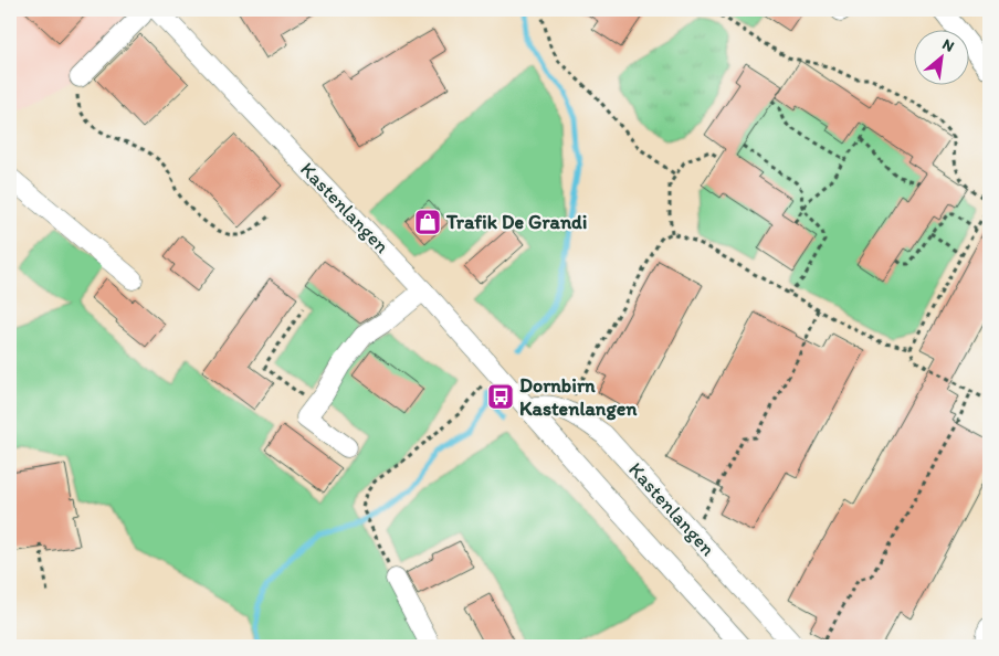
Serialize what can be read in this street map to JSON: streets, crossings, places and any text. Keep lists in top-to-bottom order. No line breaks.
{"streets":{"street":["Kastenlangen"]},"places":{"shop":["Trafik De Grandi"],"bus stop":["Dornbirn Kastenlangen"]},"north":"top right"}
